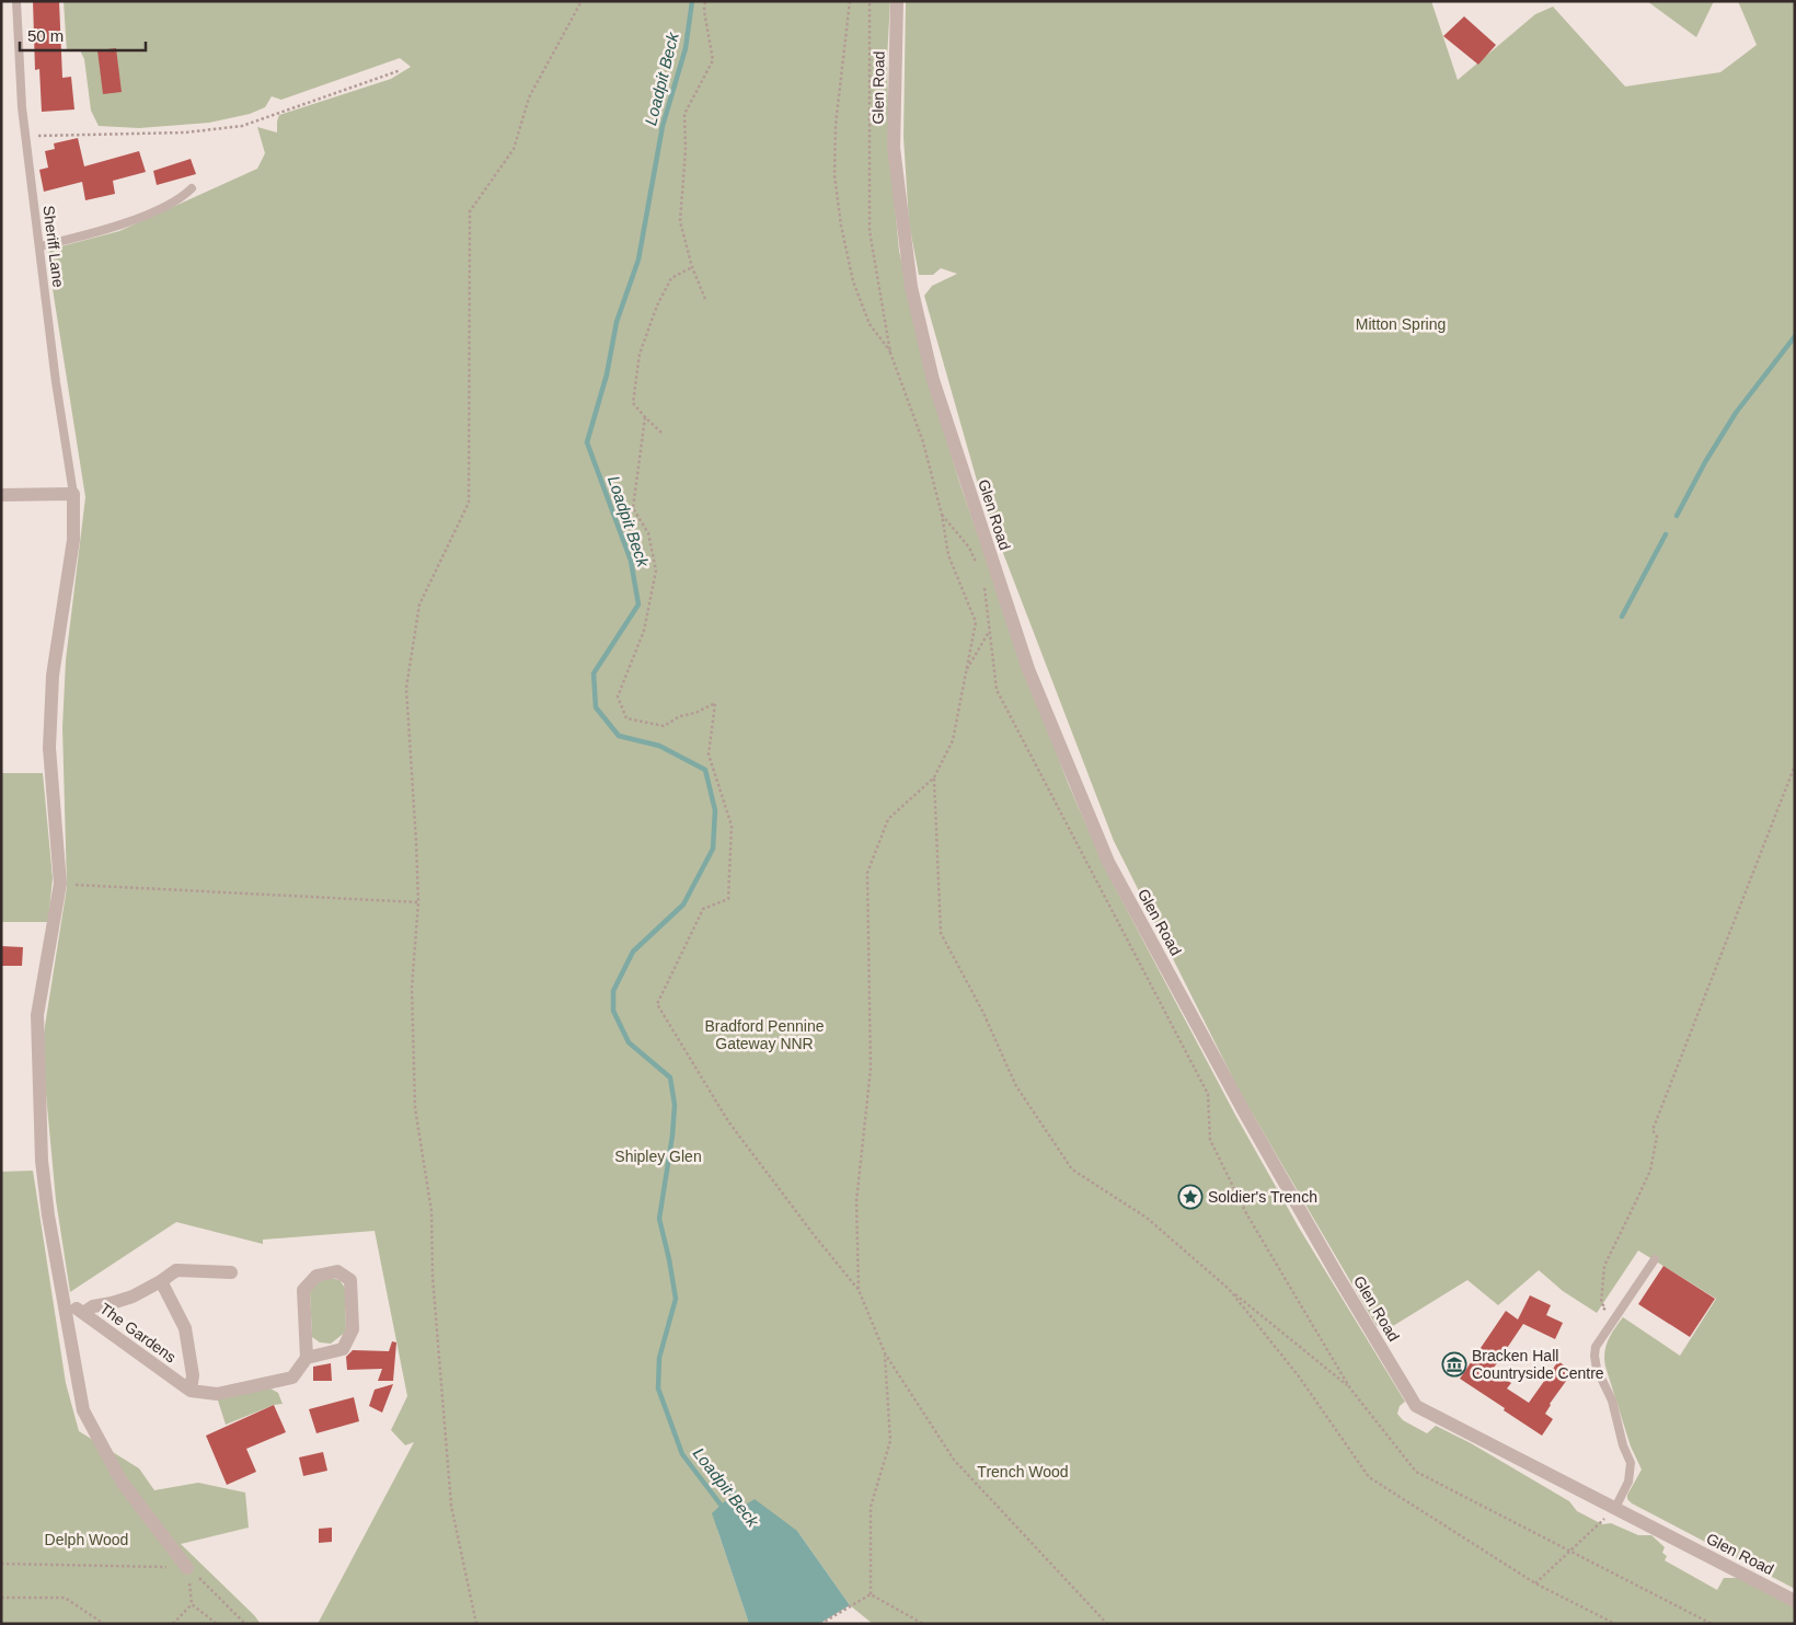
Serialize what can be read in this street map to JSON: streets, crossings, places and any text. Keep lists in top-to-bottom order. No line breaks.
{"streets":{"street":["Glen Road","The Gardens"],"lane":["Sheriff Lane"]},"water":["Loadpit Beck"],"parks":["Mitton Spring","Bradford Pennine Gateway NNR","Shipley Glen","Trench Wood","Delph Wood"],"places":{"place":["Soldier's Trench"],"museum":["Bracken Hall Countryside Centre"]},"scale_bar":"50 m"}
